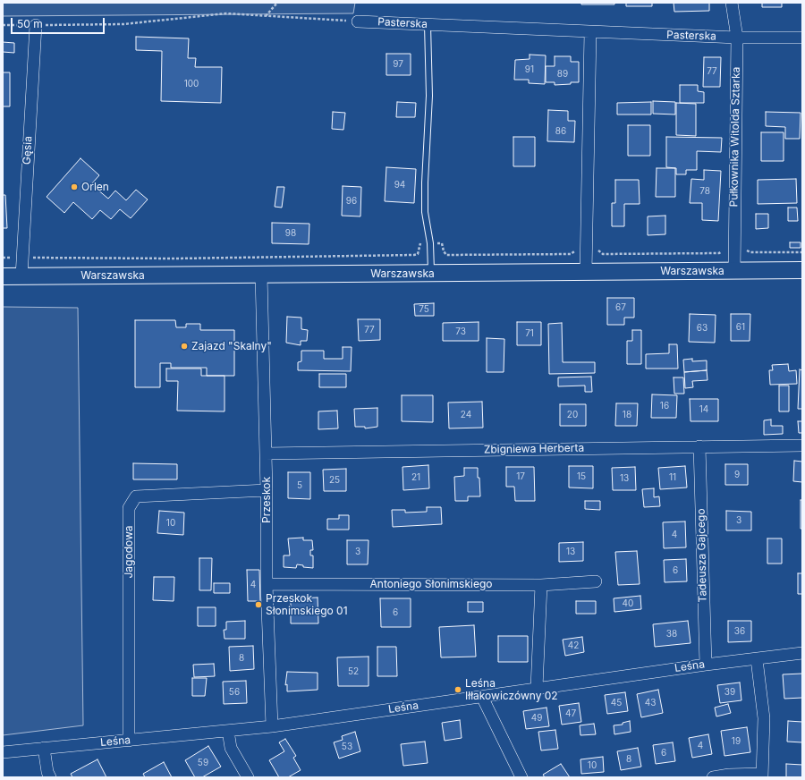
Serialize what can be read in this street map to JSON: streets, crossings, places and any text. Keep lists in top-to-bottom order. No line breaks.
{"streets":{"street":["Pasterska","Pułkownika Witolda Sztarka","Gęsia","Warszawska","Zbigniewa Herberta","Przeskok","Jagodowa","Tadeusza Gajcego","Antoniego Słonimskiego","Leśna"]},"crossings":[["Pasterska","Pułkownika Witolda Sztarka"],["Pułkownika Witolda Sztarka","Warszawska"],["Gęsia","Warszawska"],["Warszawska","Przeskok"],["Zbigniewa Herberta","Przeskok"],["Zbigniewa Herberta","Tadeusza Gajcego"],["Przeskok","Jagodowa"],["Przeskok","Antoniego Słonimskiego"],["Przeskok","Leśna"],["Jagodowa","Leśna"],["Tadeusza Gajcego","Leśna"]],"places":["Orlen","Zajazd \"Skalny\"","Przeskok Słonimskiego 01","Leśna Iłłakowiczówny 02"],"house_numbers":["97","91","77","89","100","86","94","78","96","98","67","75","61","63","77","73","71","16","14","24","20","18","9","17","15","21","11","13","25","5","3","10","4","3","13","6","4","40","6","36","38","42","8","52","56","39","45","43","47","49","19","4","53","6","8","59","10"],"scale_bar":"50 m"}
